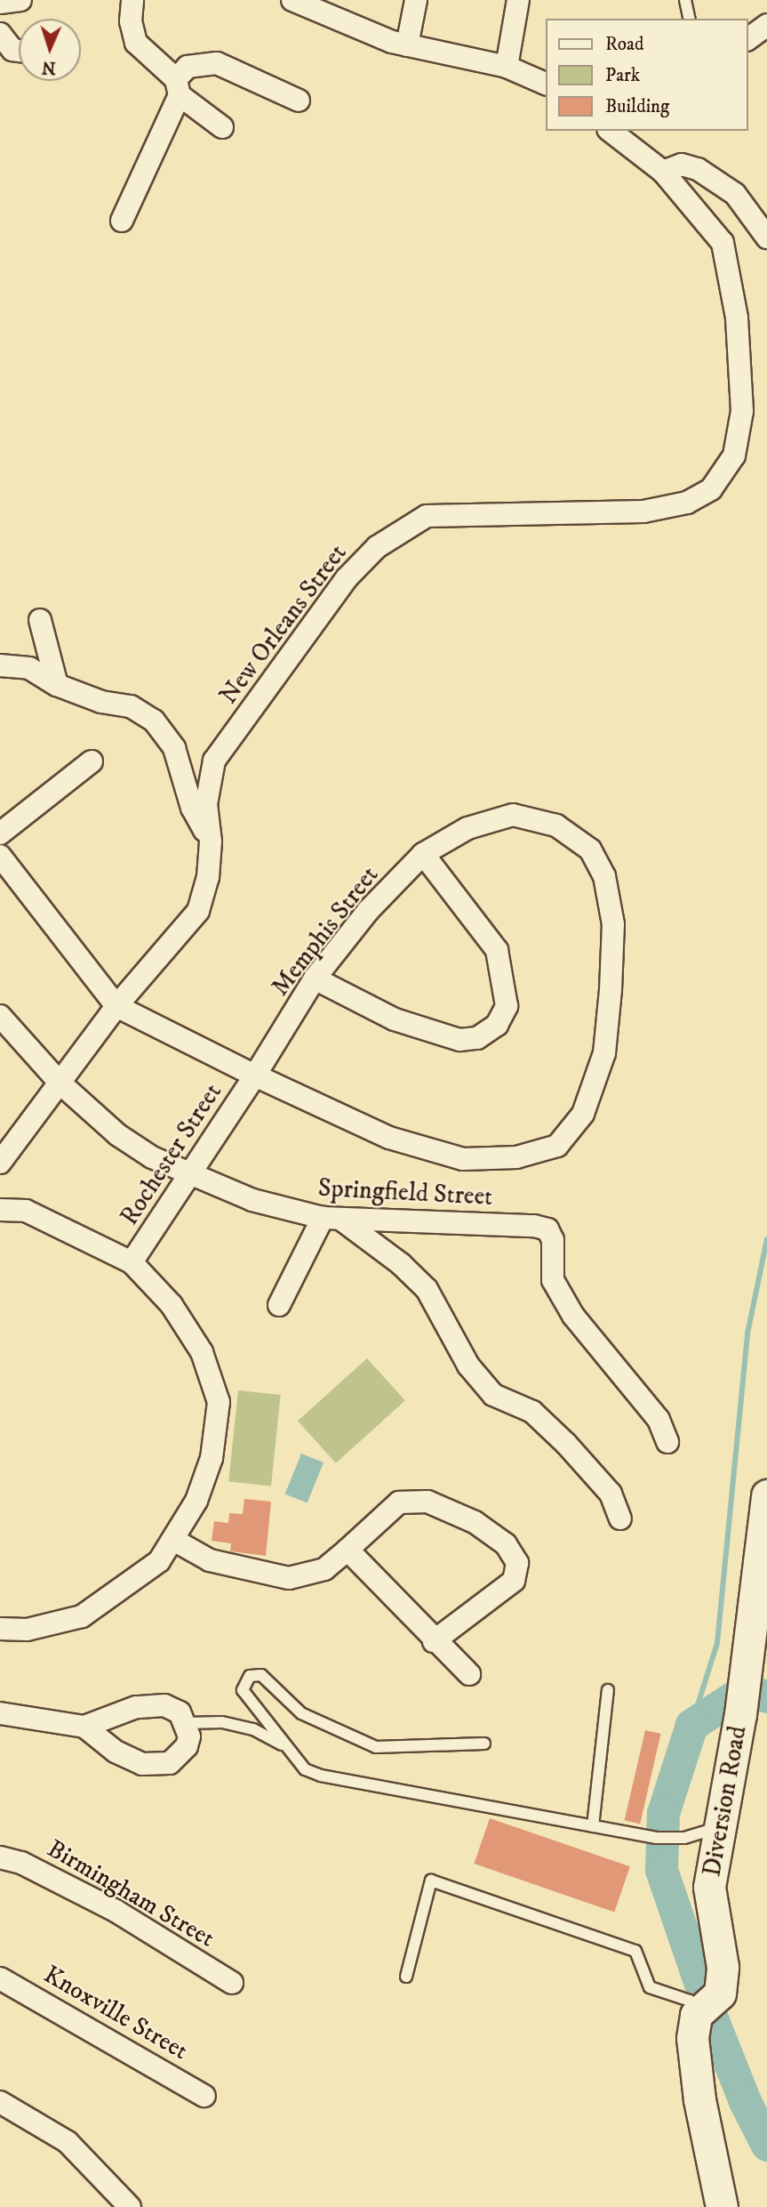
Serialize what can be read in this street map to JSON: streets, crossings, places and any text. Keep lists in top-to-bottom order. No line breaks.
{"streets":{"street":["New Orleans Street","Memphis Street","Rochester Street","Springfield Street","Diversion Road","Birmingham Street","Knoxville Street"]},"crossings":[["New Orleans Street","Memphis Street"],["New Orleans Street","Springfield Street"],["Memphis Street","Rochester Street"],["Rochester Street","Springfield Street"]],"legend":["Road","Park","Building"],"north":"bottom"}
